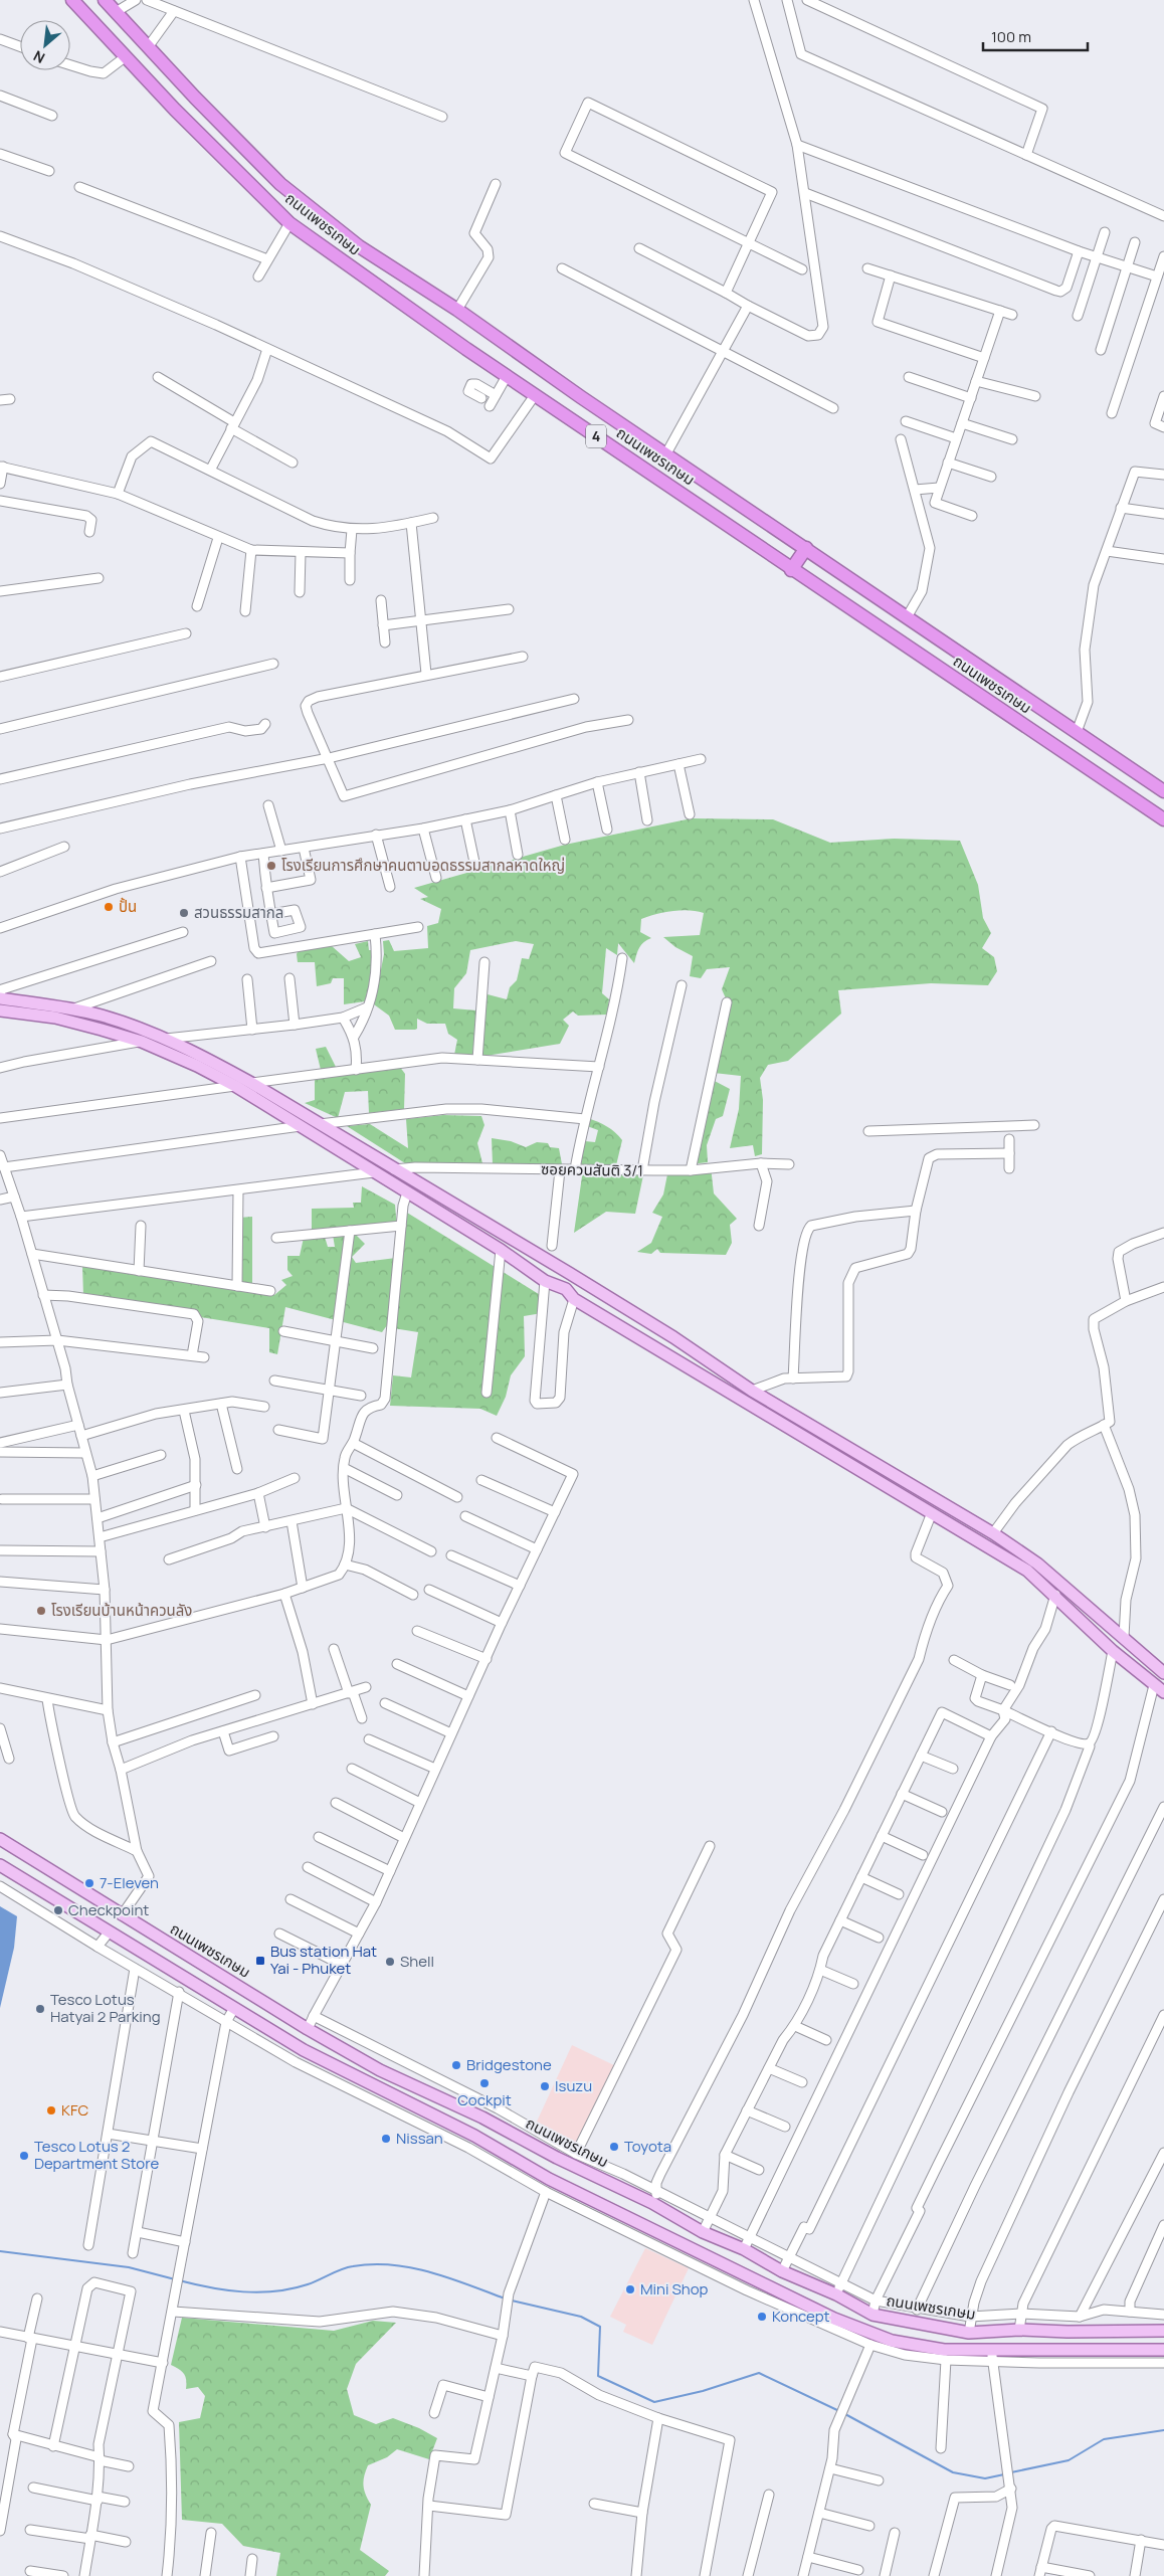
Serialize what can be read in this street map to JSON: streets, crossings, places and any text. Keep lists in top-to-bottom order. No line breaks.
{"streets":{"highway":["ถนนเพชรเกษม","4"],"street":["ซอยควนสันติ 3/1"]},"places":{"other":["โรงเรียนการศึกษาคนตาบอดธรรมสากลหาดใหญ่","ปั้น","สวนธรรมสากล","โรงเรียนบ้านหน้าควนลัง","7-Eleven","Checkpoint","Shell","Tesco Lotus Hatyai 2 Parking","Bridgestone","Cockpit","Isuzu","KFC","Nissan","Toyota","Tesco Lotus 2 Department Store","Mini Shop","Koncept"],"transit":["Bus station Hat Yai - Phuket"]},"scale_bar":"100 m","north":"bottom left"}
